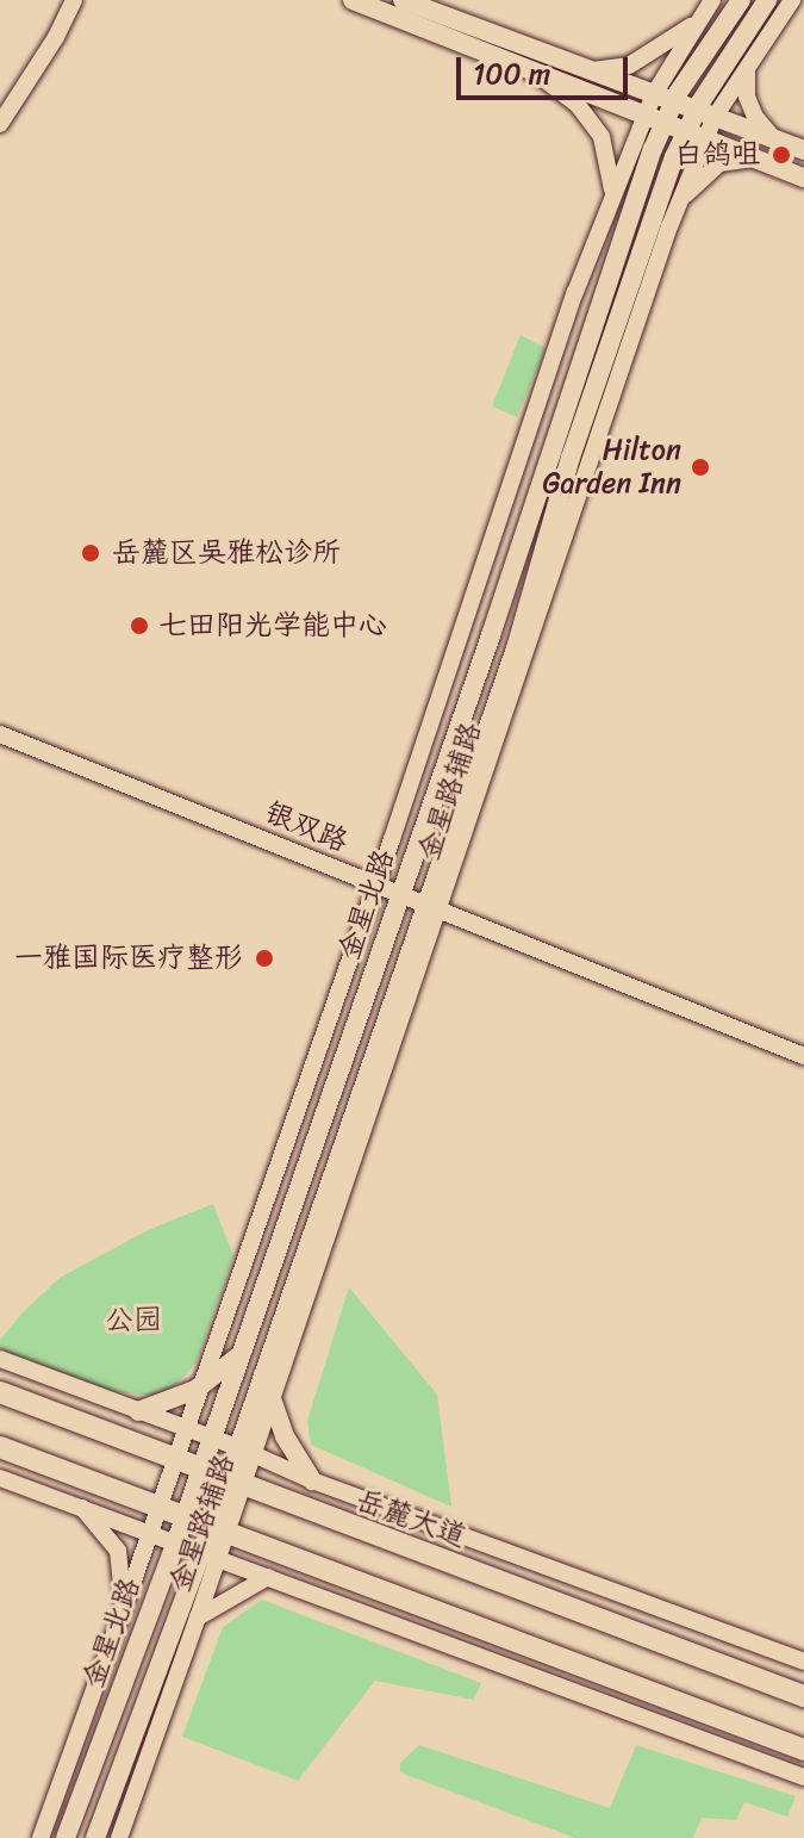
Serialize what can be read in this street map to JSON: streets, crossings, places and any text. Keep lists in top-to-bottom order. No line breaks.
{"streets":{"highway":["岳麓大道"],"main road":["金星北路"],"street":["金星路辅路","银双路"]},"crossings":[["金星路辅路","银双路"],["金星路辅路","金星北路"],["金星路辅路","岳麓大道"],["银双路","金星北路"],["金星北路","岳麓大道"]],"parks":["公园"],"places":["白鸽咀","Hilton Garden Inn","岳麓区吴雅松诊所","七田阳光学能中心","一雅国际医疗整形"],"scale_bar":"100 m"}
